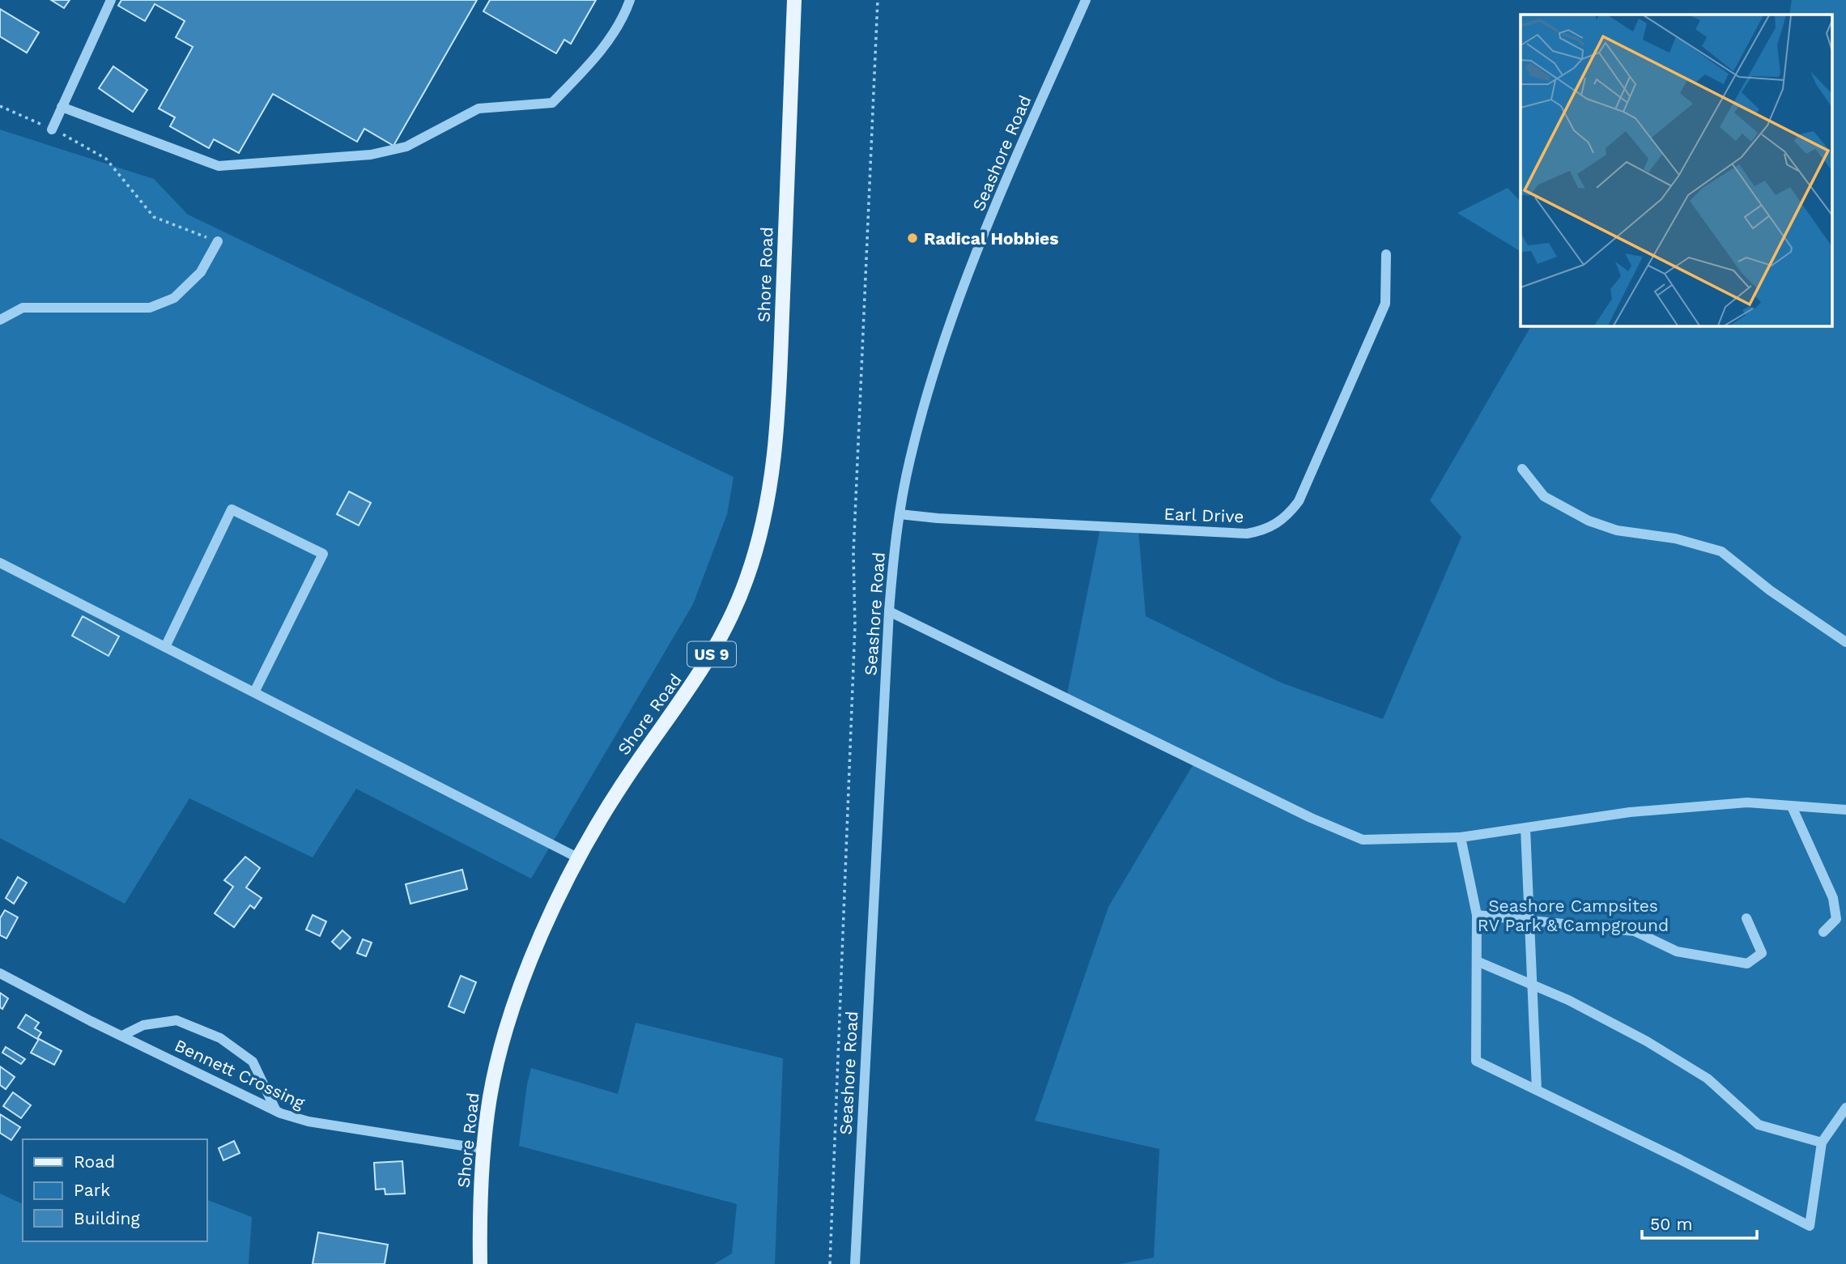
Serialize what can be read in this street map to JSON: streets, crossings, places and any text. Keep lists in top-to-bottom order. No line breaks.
{"streets":{"main road":["Shore Road","US 9"],"street":["Seashore Road","Earl Drive","Bennett Crossing"]},"crossings":[["Seashore Road","Earl Drive"],["Shore Road","Bennett Crossing"]],"parks":["Seashore Campsites RV Park & Campground"],"places":["Radical Hobbies"],"legend":["Road","Park","Building"],"scale_bar":"50 m"}
